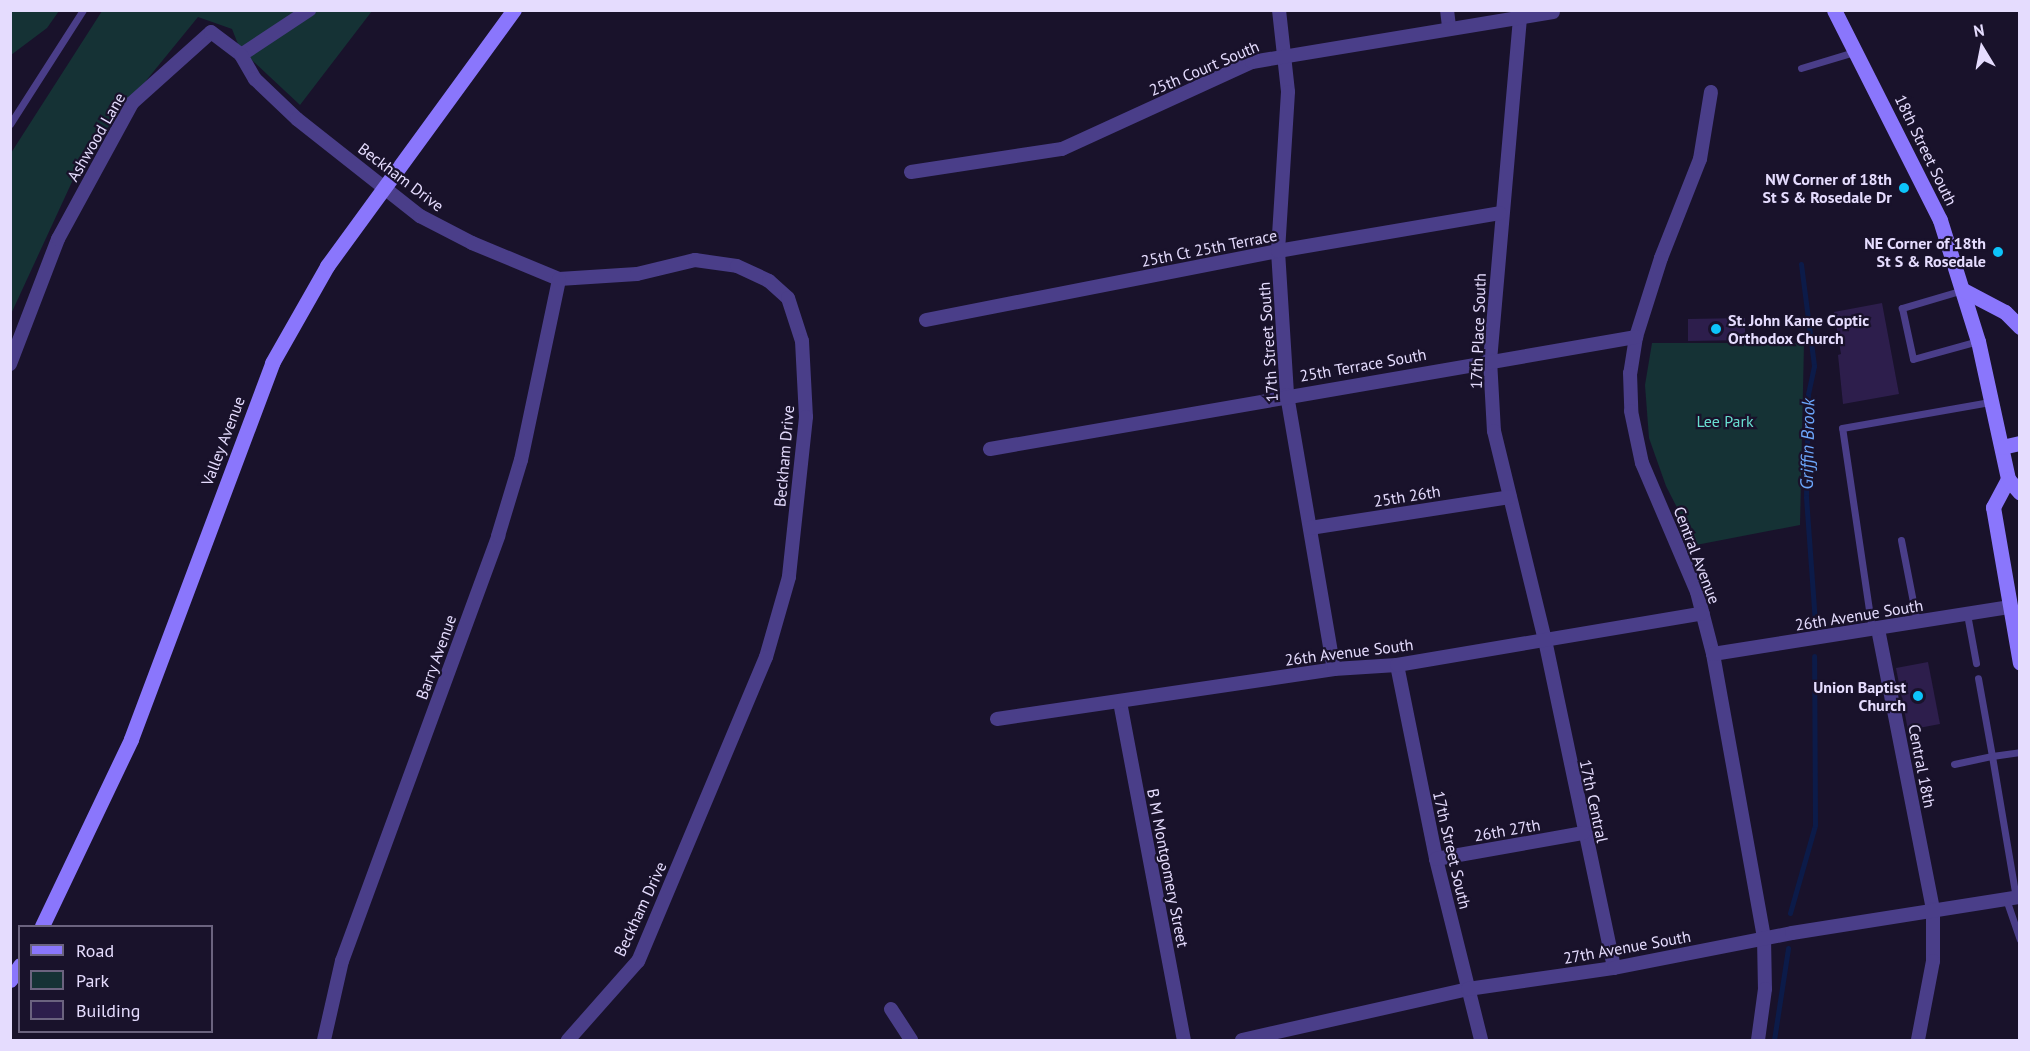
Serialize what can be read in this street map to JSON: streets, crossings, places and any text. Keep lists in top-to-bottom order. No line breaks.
{"streets":{"main road":["18th Street South","Valley Avenue"],"street":["25th Court South","Ashwood Lane","Beckham Drive","25th Ct 25th Terrace","17th Place South","17th Street South","25th Terrace South","25th 26th","Central Avenue","26th Avenue South","Barry Avenue","Central 18th","17th Central","26th 27th","B M Montgomery Street","27th Avenue South"]},"crossings":[["25th Court South","17th Place South"],["25th Court South","17th Street South"],["Ashwood Lane","Beckham Drive"],["Beckham Drive","Valley Avenue"],["Beckham Drive","Barry Avenue"],["25th Ct 25th Terrace","17th Place South"],["25th Ct 25th Terrace","17th Street South"],["17th Place South","25th Terrace South"],["17th Place South","25th 26th"],["17th Place South","26th Avenue South"],["17th Place South","17th Central"],["17th Street South","25th Terrace South"],["17th Street South","25th 26th"],["17th Street South","26th Avenue South"],["17th Street South","26th 27th"],["17th Street South","27th Avenue South"],["25th Terrace South","Central Avenue"],["Central Avenue","26th Avenue South"],["Central Avenue","27th Avenue South"],["26th Avenue South","Central 18th"],["26th Avenue South","17th Central"],["26th Avenue South","B M Montgomery Street"],["Central 18th","27th Avenue South"],["17th Central","26th 27th"],["17th Central","27th Avenue South"]],"water":["Griffin Brook"],"parks":["Lee Park"],"places":["NW Corner of 18th St S & Rosedale Dr","NE Corner of 18th St S & Rosedale","St. John Kame Coptic Orthodox Church","Union Baptist Church"],"legend":["Road","Park","Building"],"north":"top"}
